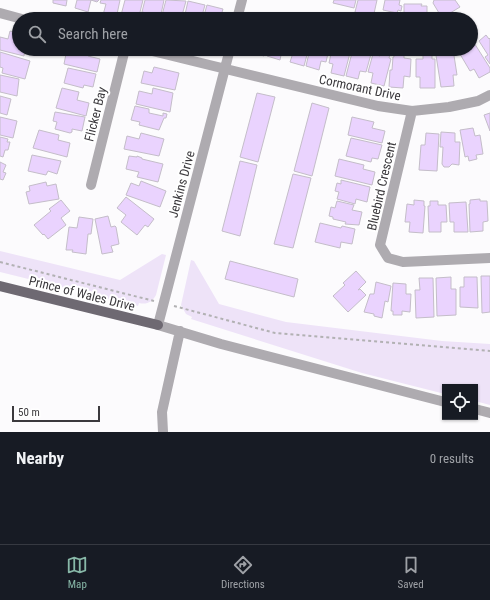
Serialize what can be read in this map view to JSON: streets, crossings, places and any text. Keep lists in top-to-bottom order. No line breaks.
{"streets":{"main road":["Prince of Wales Drive"],"street":["Cormorant Drive","Flicker Bay","Jenkins Drive","Bluebird Crescent"]},"crossings":[["Cormorant Drive","Jenkins Drive"],["Cormorant Drive","Bluebird Crescent"],["Jenkins Drive","Prince of Wales Drive"]],"scale_bar":"50 m","page":{"search":"Search here","scale":"50 m","heading":["Nearby","0 results"],"nav":["Map","Directions","Saved"]}}
